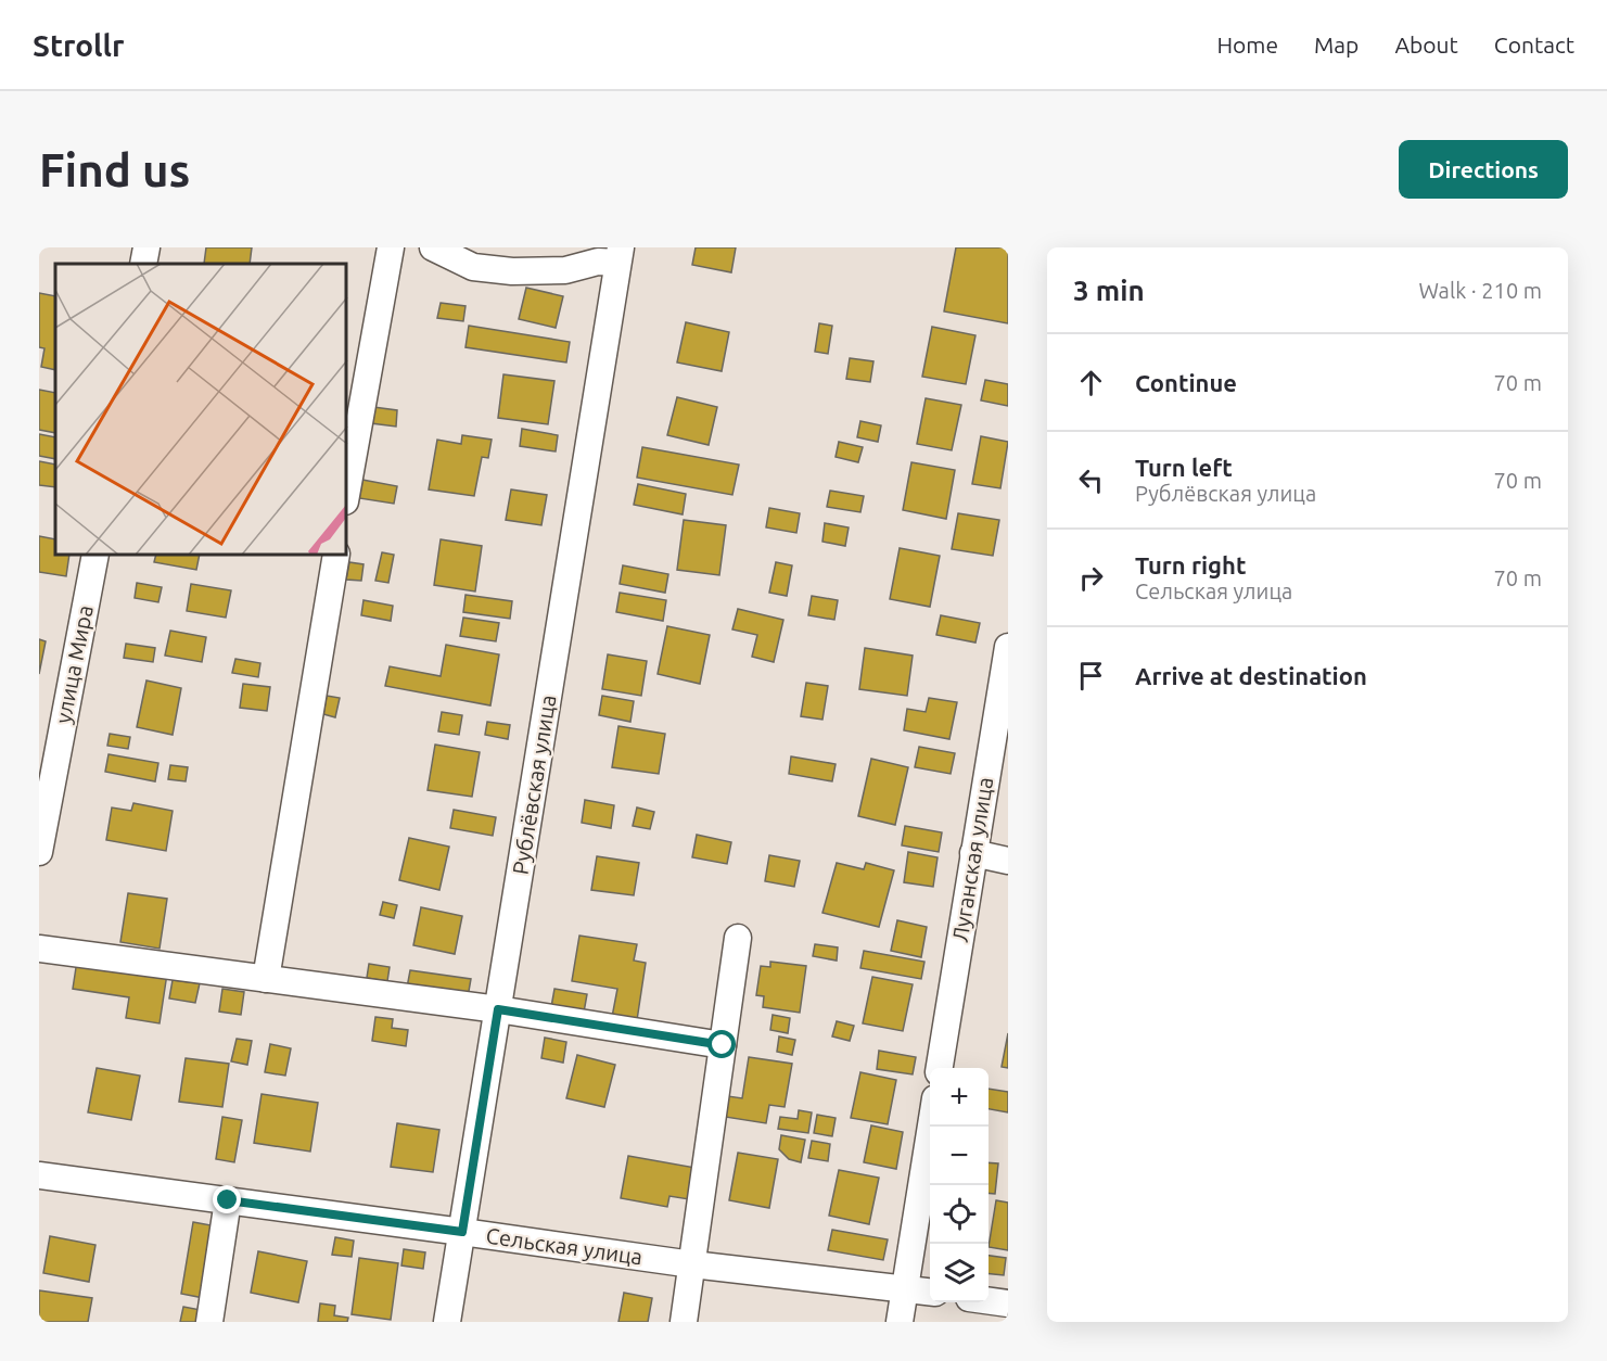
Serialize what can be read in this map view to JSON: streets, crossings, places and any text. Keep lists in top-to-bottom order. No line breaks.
{"streets":{"street":["улица Мира","Рублёвская улица","Луганская улица","Сельская улица"]},"crossings":[["Рублёвская улица","Сельская улица"]],"page":{"header":"Strollr","nav":["Home","Map","About","Contact"],"buttons":"Directions","title":"Find us","heading":["3 min","Walk · 210 m"],"list":[["Continue","70 m"],["Turn left","Рублёвская улица","70 m"],["Turn right","Сельская улица","70 m"],"Arrive at destination"],"map_buttons":["+","−"]}}
